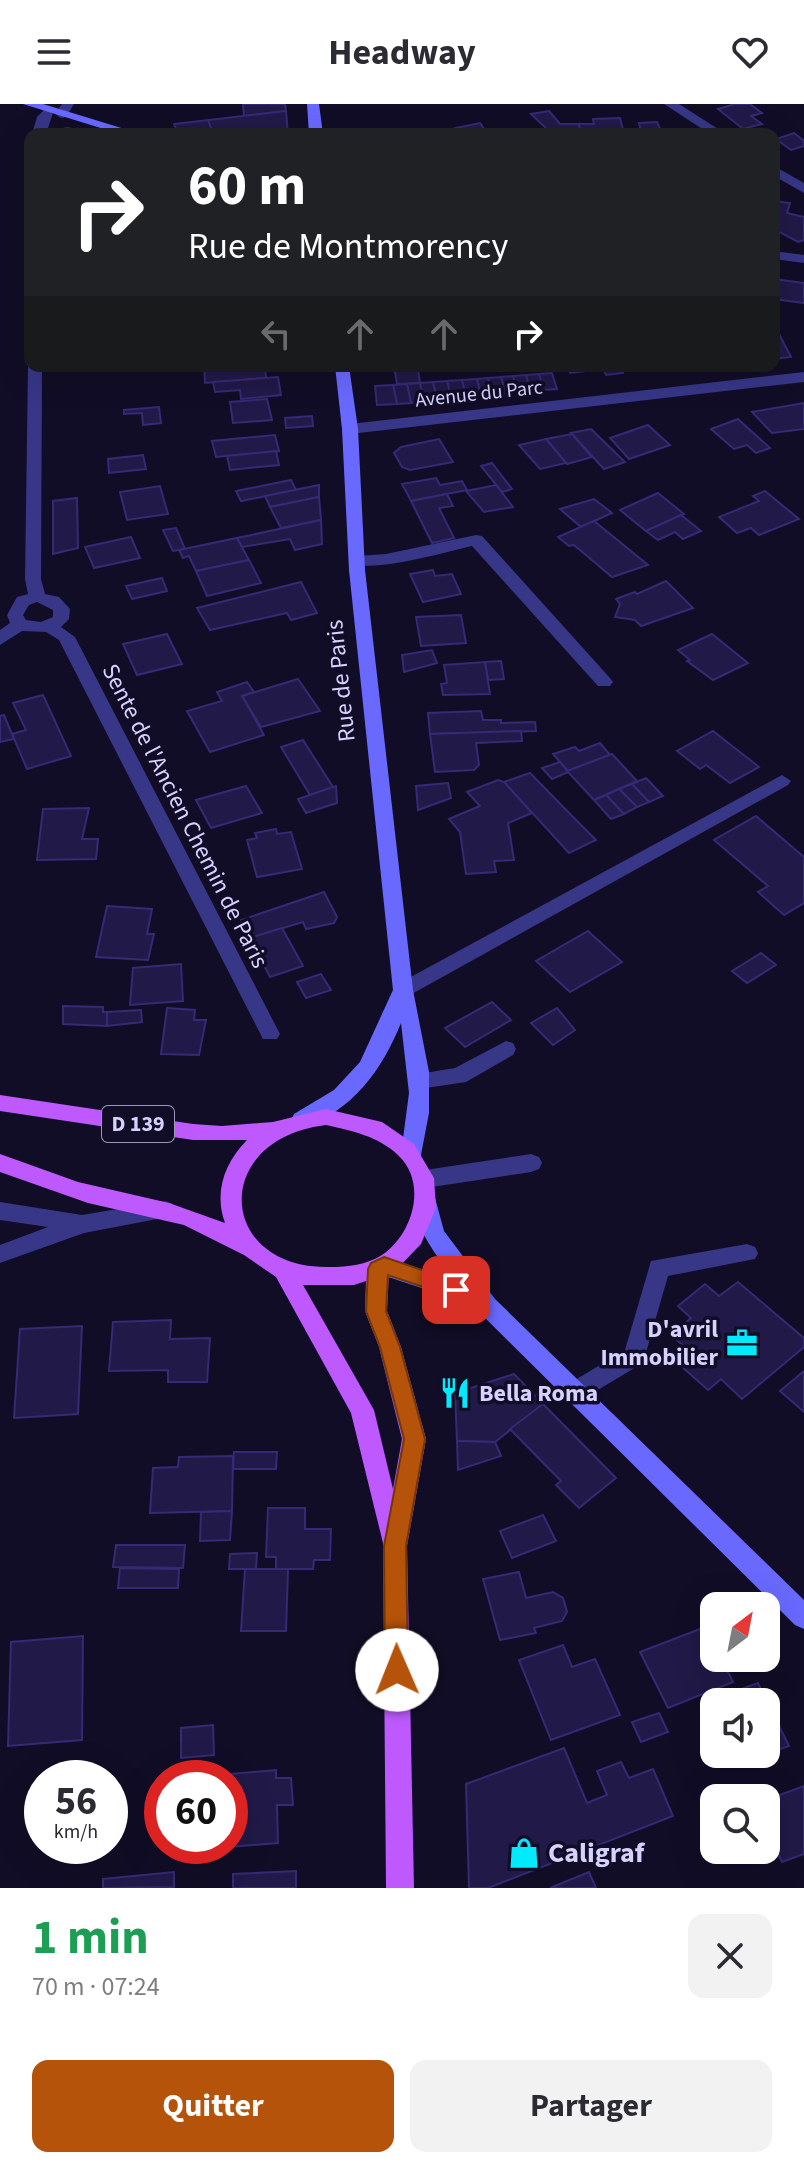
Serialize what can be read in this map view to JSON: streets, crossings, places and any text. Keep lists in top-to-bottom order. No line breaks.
{"streets":{"main road":["D 139"],"street":["Avenue du Parc","Rue de Paris","Sente de l'Ancien Chemin de Paris"]},"crossings":[["Avenue du Parc","Rue de Paris"],["Rue de Paris","D 139"]],"places":{"office":["D'avril Immobilier"],"restaurant":["Bella Roma"],"shop":["Caligraf"]},"north":"top right","page":{"header":"Headway","turn":["60 m","Rue de Montmorency"],"speed":"56 km/h","limit":"60","heading":["1 min","70 m · 07:24"],"buttons":["Quitter","Partager"]}}
